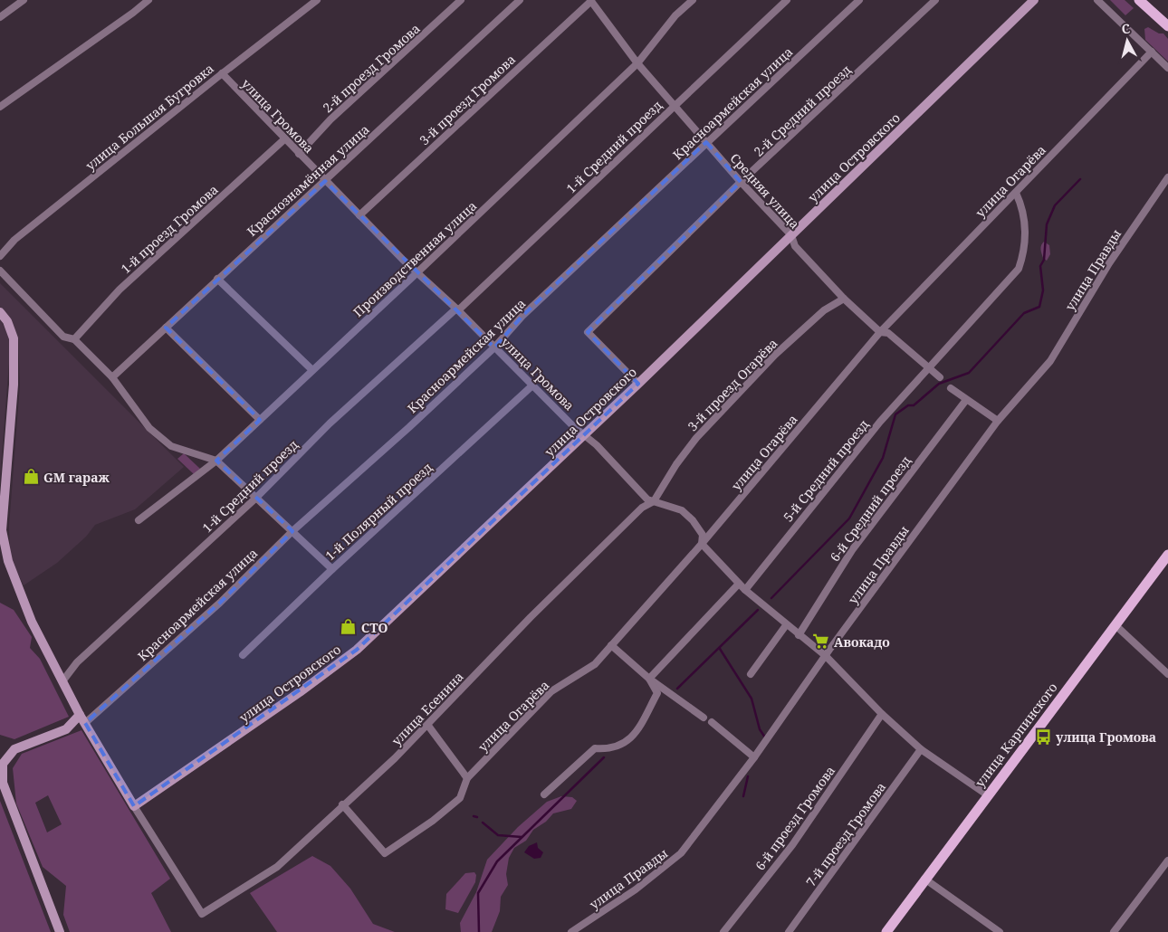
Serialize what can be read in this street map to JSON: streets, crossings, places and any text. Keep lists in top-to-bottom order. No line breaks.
{"streets":{"main road":["улица Карпинского"],"street":["2-й проезд Громова","3-й проезд Громова","Красноармейская улица","2-й Средний проезд","улица Громова","улица Большая Бугровка","1-й Средний проезд","улица Островского","Краснознамённая улица","улица Огарёва","Средняя улица","1-й проезд Громова","Производственная улица","улица Правды","3-й проезд Огарёва","5-й Средний проезд","6-й Средний проезд","1-й Полярный проезд","улица Есенина","6-й проезд Громова","7-й проезд Громова"]},"crossings":[["2-й проезд Громова","улица Громова"],["3-й проезд Громова","улица Громова"],["3-й проезд Громова","Средняя улица"],["Красноармейская улица","улица Громова"],["Красноармейская улица","Средняя улица"],["2-й Средний проезд","улица Островского"],["2-й Средний проезд","Средняя улица"],["улица Громова","улица Большая Бугровка"],["улица Громова","1-й Средний проезд"],["улица Громова","улица Островского"],["улица Громова","Краснознамённая улица"],["улица Громова","улица Огарёва"],["улица Громова","1-й проезд Громова"],["улица Громова","Производственная улица"],["улица Громова","улица Правды"],["улица Громова","3-й проезд Огарёва"],["улица Громова","5-й Средний проезд"],["улица Громова","6-й Средний проезд"],["улица Громова","1-й Полярный проезд"],["улица Громова","улица Есенина"],["улица Громова","улица Карпинского"],["улица Громова","6-й проезд Громова"],["улица Громова","7-й проезд Громова"],["1-й Средний проезд","Средняя улица"],["улица Островского","Средняя улица"],["улица Островского","улица Есенина"],["улица Огарёва","Средняя улица"],["улица Огарёва","5-й Средний проезд"],["улица Огарёва","улица Есенина"],["Средняя улица","Производственная улица"],["Средняя улица","3-й проезд Огарёва"],["Средняя улица","5-й Средний проезд"],["3-й проезд Огарёва","улица Есенина"]],"places":{"shop":["GM гараж","СТО"],"supermarket":["Авокадо"],"bus stop":["улица Громова"]},"north":"top"}
